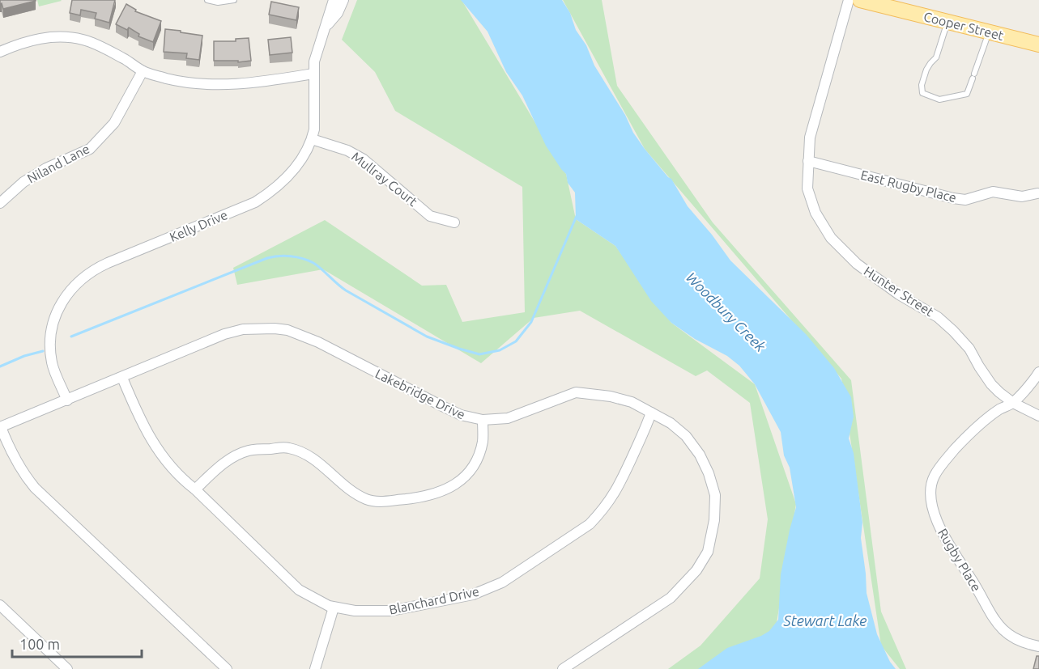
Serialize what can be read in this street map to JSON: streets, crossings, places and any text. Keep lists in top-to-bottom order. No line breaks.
{"streets":{"main road":["Cooper Street"],"street":["Niland Lane","Mullray Court","East Rugby Place","Kelly Drive","Hunter Street","Lakebridge Drive","Rugby Place","Blanchard Drive"]},"crossings":[["Mullray Court","Kelly Drive"],["East Rugby Place","Hunter Street"],["Kelly Drive","Lakebridge Drive"],["Hunter Street","Rugby Place"],["Lakebridge Drive","Blanchard Drive"]],"water":["Woodbury Creek","Stewart Lake"],"scale_bar":"100 m"}
